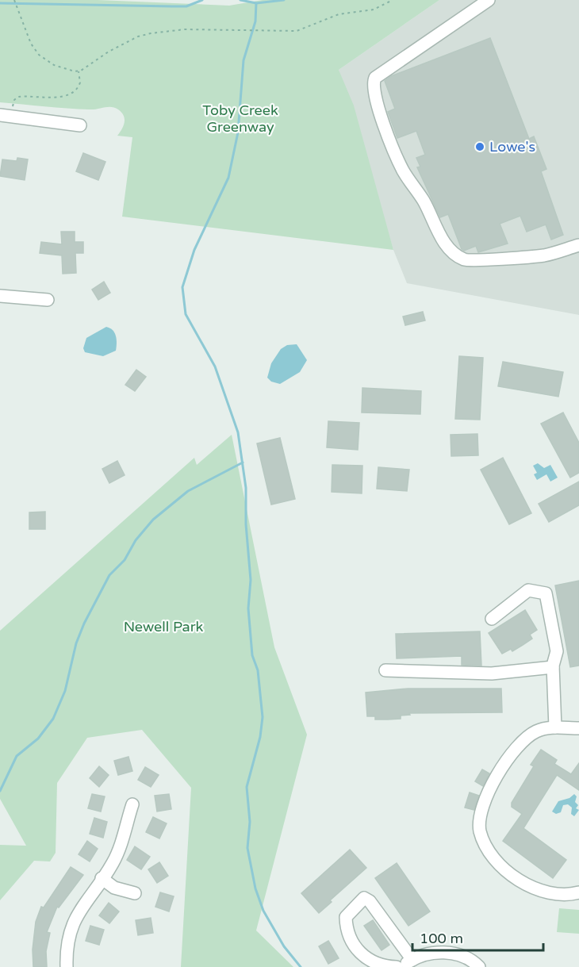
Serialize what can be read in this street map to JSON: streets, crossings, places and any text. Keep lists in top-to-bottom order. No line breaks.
{"parks":["Toby Creek Greenway","Newell Park"],"places":["Lowe's"],"scale_bar":"100 m"}
